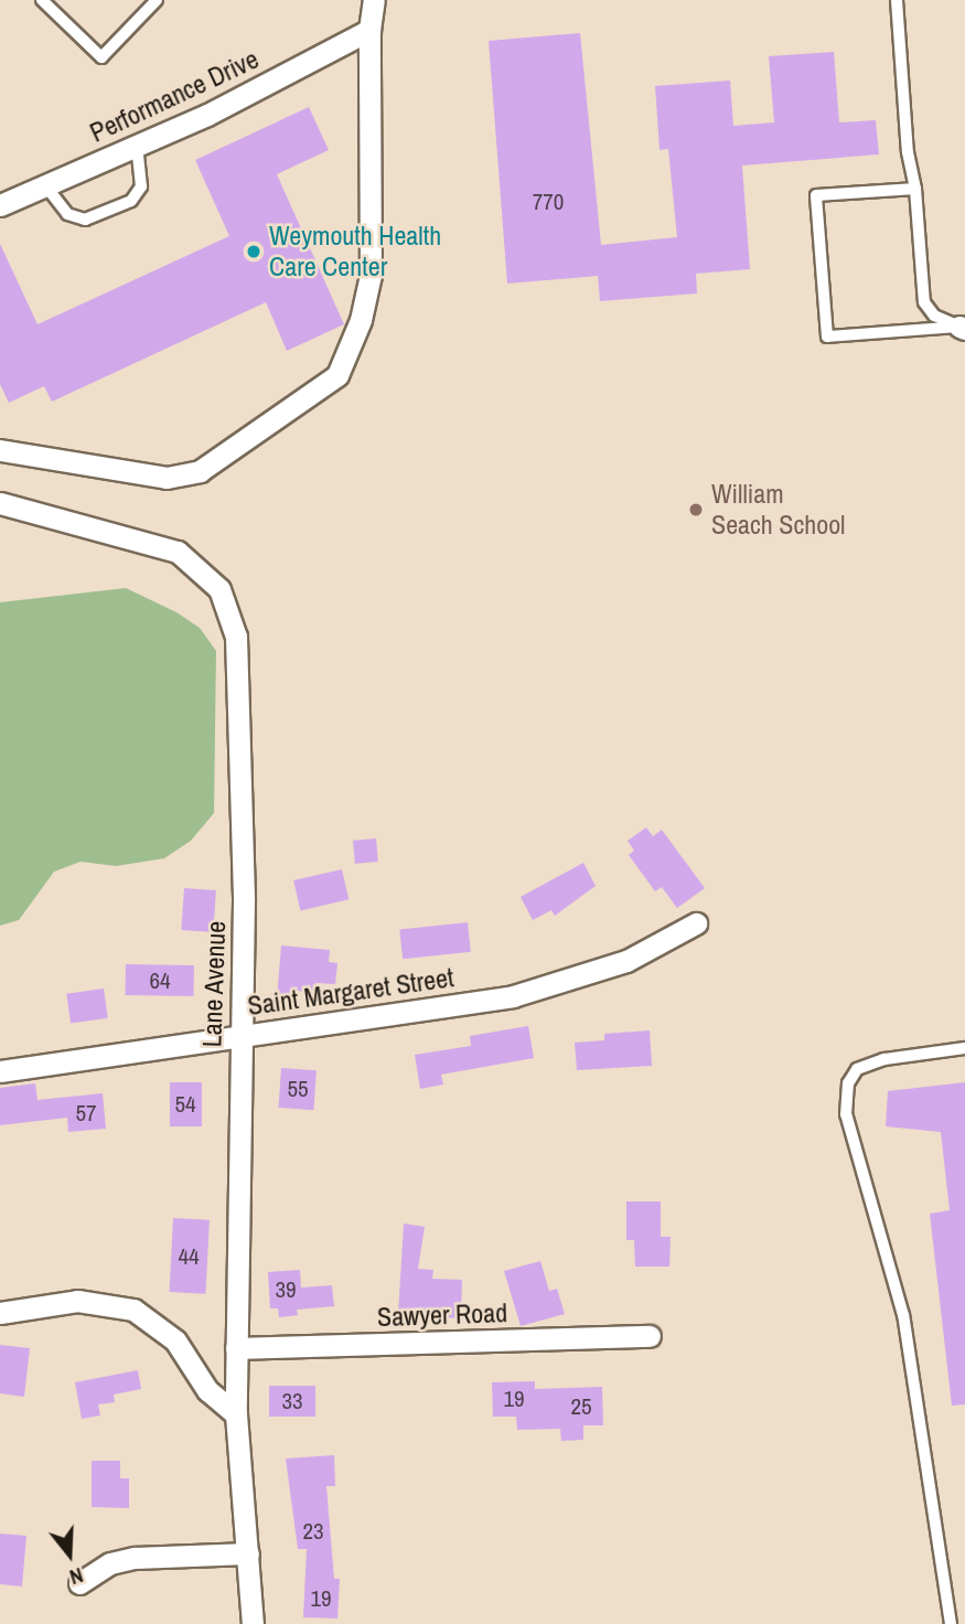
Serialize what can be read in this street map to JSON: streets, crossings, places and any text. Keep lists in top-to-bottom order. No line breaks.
{"streets":{"street":["Performance Drive","Lane Avenue","Saint Margaret Street","Sawyer Road"]},"crossings":[["Lane Avenue","Saint Margaret Street"],["Lane Avenue","Sawyer Road"]],"places":["Weymouth Health Care Center","William Seach School"],"house_numbers":["770","64","55","54","57","44","39","19","33","25","23","19"],"north":"bottom"}
